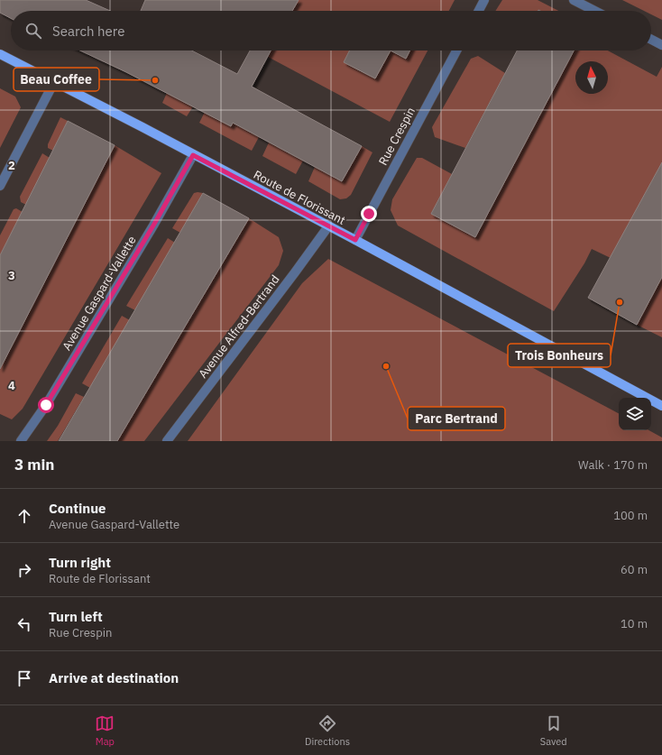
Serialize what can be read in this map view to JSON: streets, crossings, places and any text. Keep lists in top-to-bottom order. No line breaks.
{"streets":{"main road":["Route de Florissant"],"street":["Rue Crespin","Avenue Gaspard-Vallette","Avenue Alfred-Bertrand"]},"crossings":[["Rue Crespin","Route de Florissant"],["Route de Florissant","Avenue Gaspard-Vallette"],["Route de Florissant","Avenue Alfred-Bertrand"]],"places":["Beau Coffee","Trois Bonheurs","Parc Bertrand"],"north":"top","page":{"search":"Search here","heading":["3 min","Walk · 170 m"],"list":[["Continue","Avenue Gaspard-Vallette","100 m"],["Turn right","Route de Florissant","60 m"],["Turn left","Rue Crespin","10 m"],"Arrive at destination"],"nav":["Map","Directions","Saved"]},"grid":{"rows":["2","3","4"]}}
